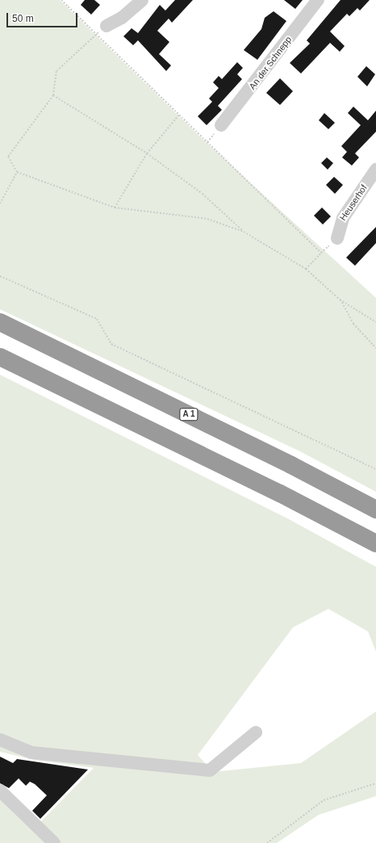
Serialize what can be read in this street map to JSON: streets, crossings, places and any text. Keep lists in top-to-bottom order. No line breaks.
{"streets":{"highway":["A 1"],"street":["An der Schnepp","Heuserhof"]},"scale_bar":"50 m"}
